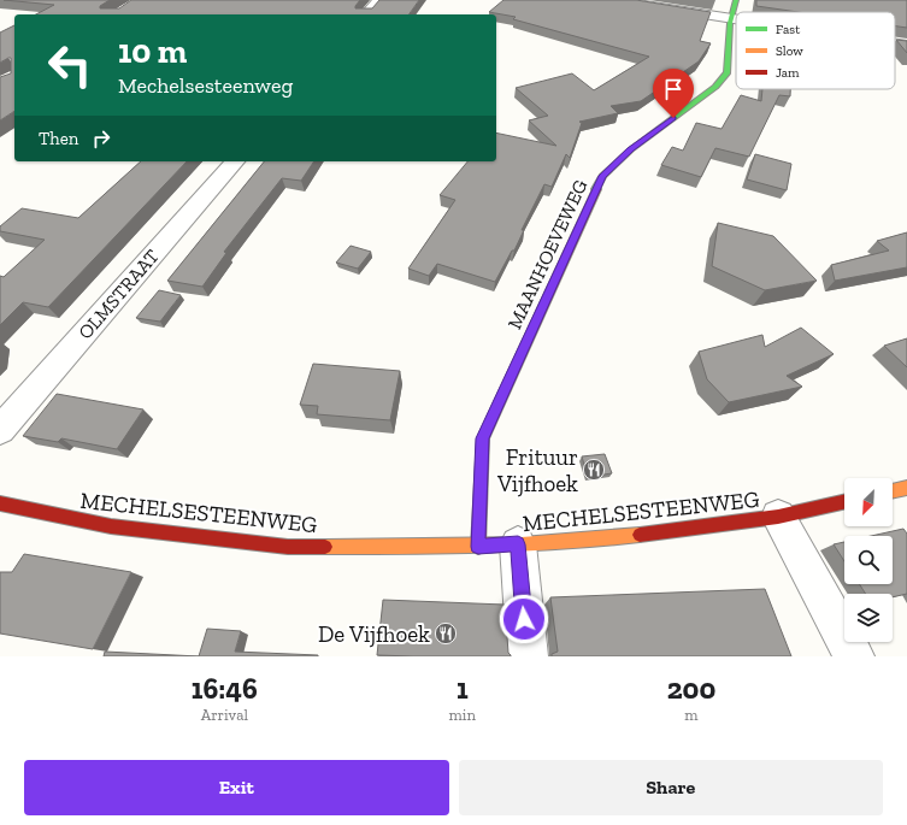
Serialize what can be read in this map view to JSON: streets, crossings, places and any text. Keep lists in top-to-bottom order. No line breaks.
{"streets":{"street":["MAANHOEVEWEG","OLMSTRAAT","MECHELSESTEENWEG"]},"crossings":[["MAANHOEVEWEG","MECHELSESTEENWEG"]],"places":{"restaurant":["Frituur Vijfhoek","De Vijfhoek"]},"legend":["Fast","Slow","Jam"],"north":"bottom left","page":{"turn":["10 m","Mechelsesteenweg"],"then":"Then","eta":["16:46","Arrival","1","min","200","m"],"buttons":["Exit","Share"]}}
